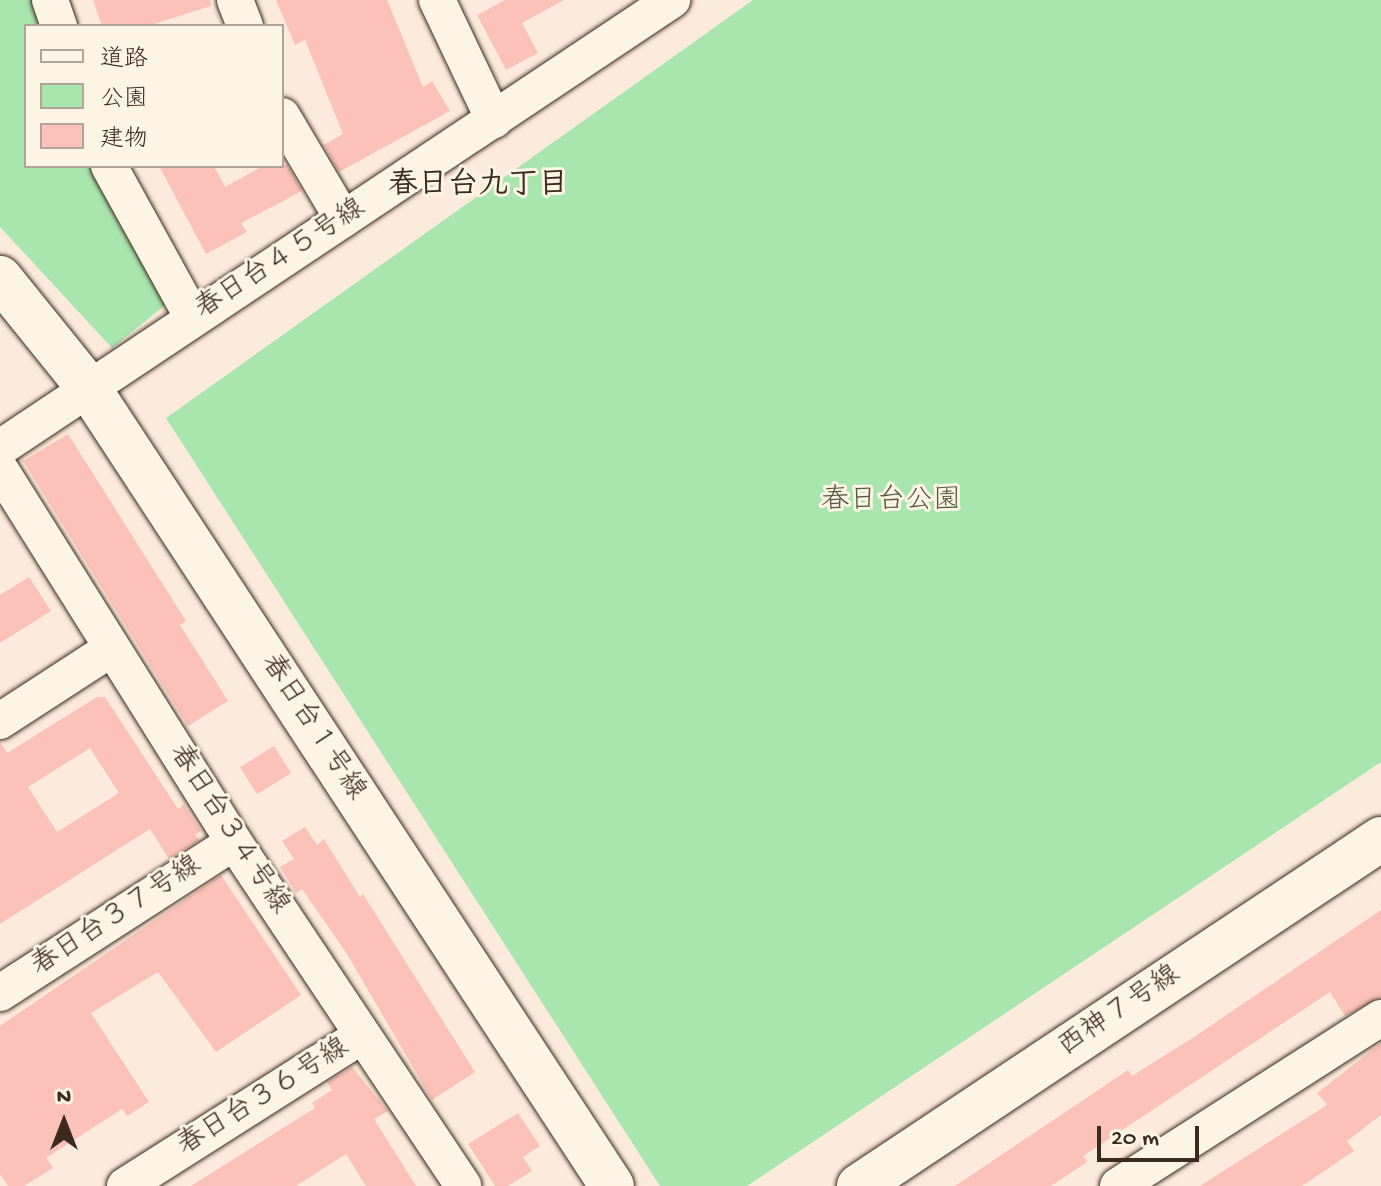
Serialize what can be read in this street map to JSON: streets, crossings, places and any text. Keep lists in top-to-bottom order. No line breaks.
{"streets":{"street":["春日台４５号線","春日台１号線","春日台３４号線","春日台３７号線","西神７号線","春日台３６号線"]},"crossings":[["春日台４５号線","春日台１号線"],["春日台３４号線","春日台３７号線"],["春日台３４号線","春日台３６号線"]],"districts":["春日台九丁目"],"parks":["春日台公園"],"legend":["道路","公園","建物"],"scale_bar":"20 m","north":"top"}
